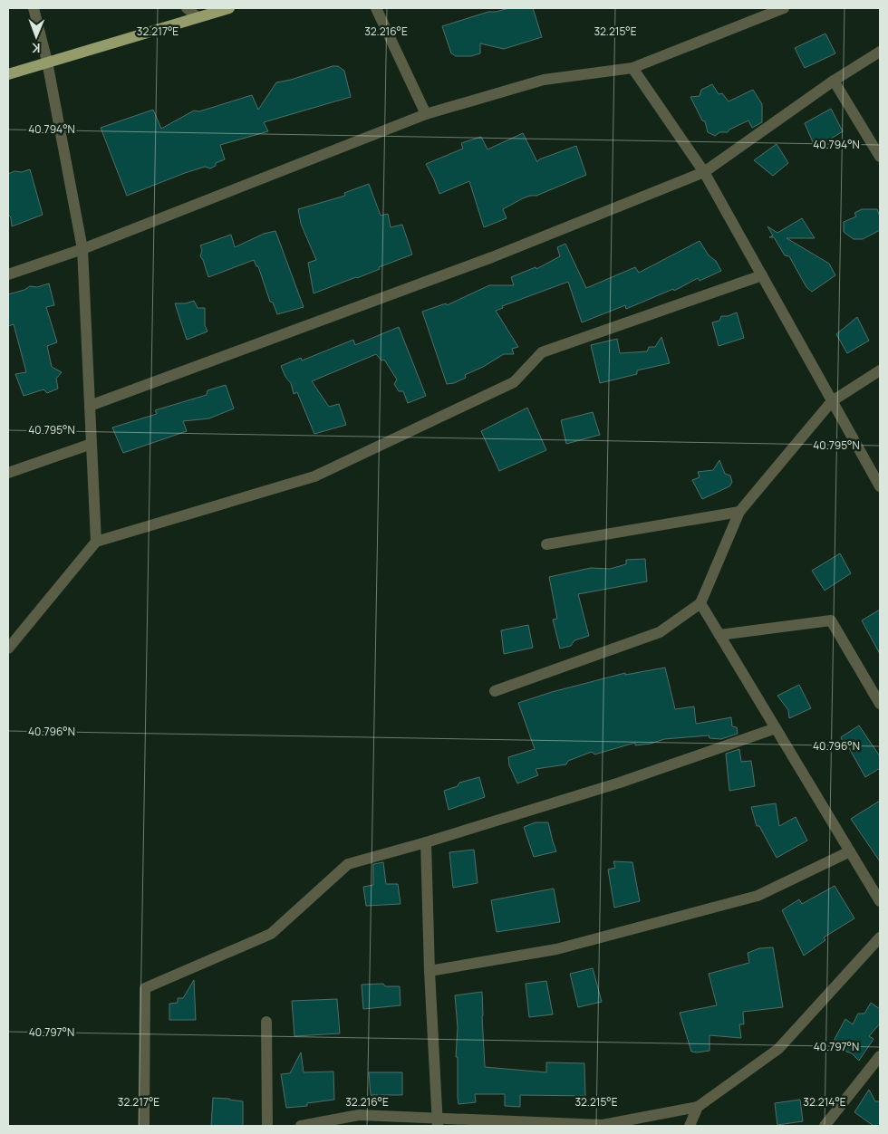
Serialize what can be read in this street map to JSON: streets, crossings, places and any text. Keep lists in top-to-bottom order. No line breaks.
{"north":"bottom","coordinates":["32.217°E","32.216°E","32.215°E","40.794°N","40.795°N","40.796°N","40.797°N","32.214°E"]}
